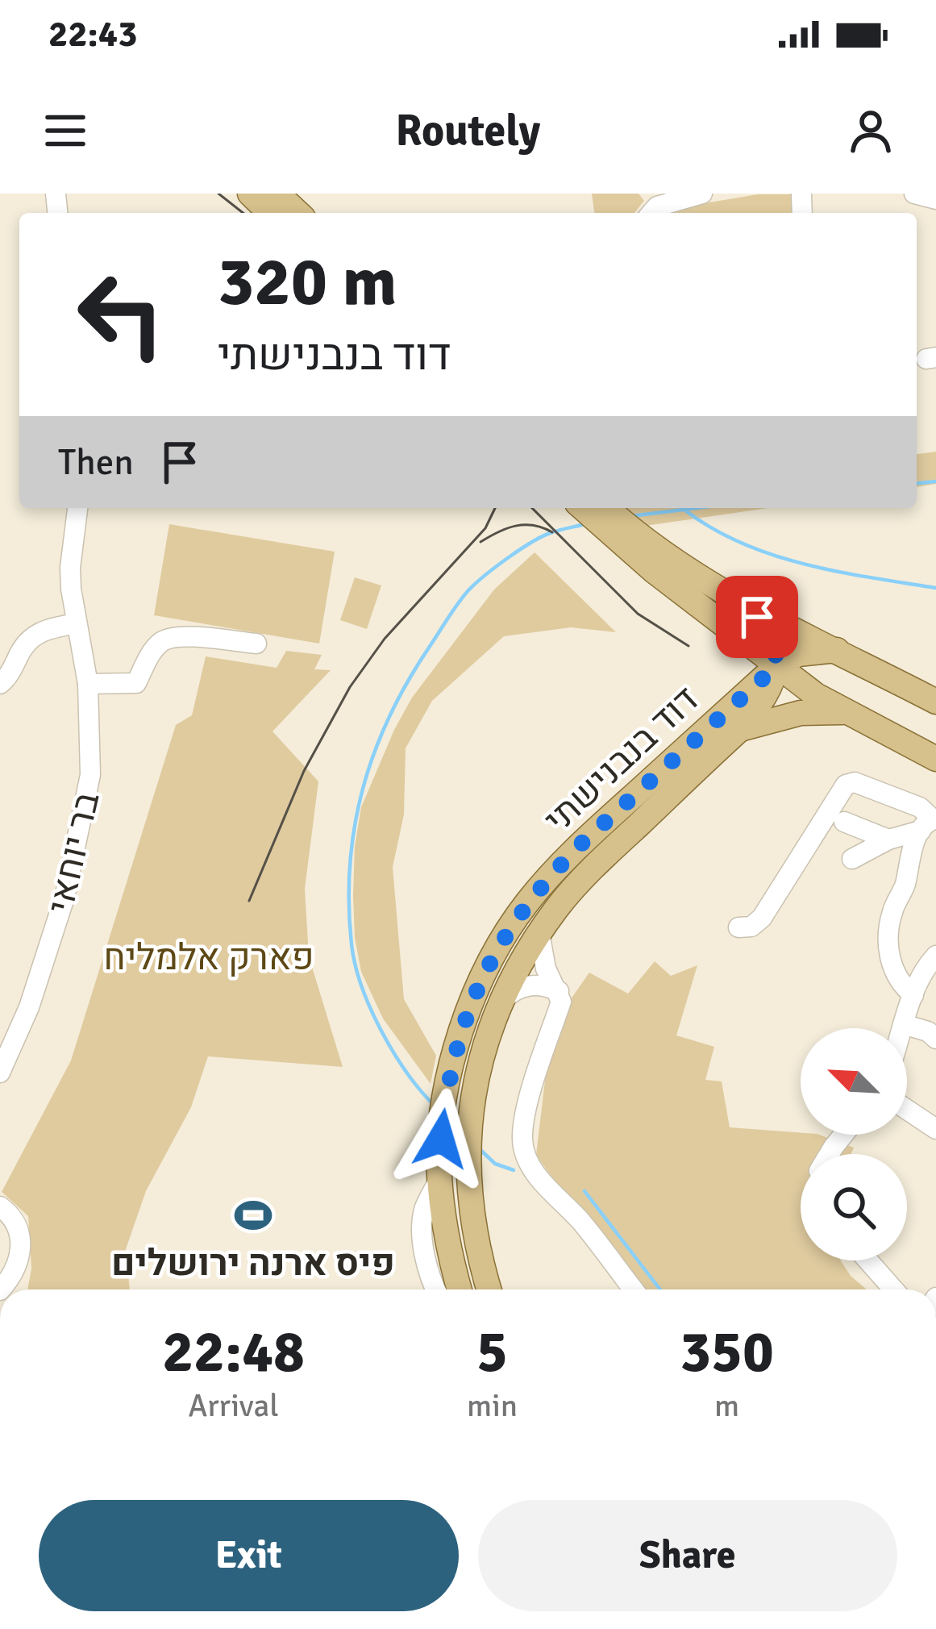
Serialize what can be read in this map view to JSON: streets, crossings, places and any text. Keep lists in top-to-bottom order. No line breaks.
{"streets":{"main road":["דוד בנבנישתי"],"street":["בר יוחאי"]},"parks":["פארק אלמליח"],"places":{"sports":["פיס ארנה ירושלים"]},"north":"top left","page":{"status":"22:43","header":"Routely","turn":["320 m","דוד בנבנישתי"],"then":"Then","eta":["22:48","Arrival","5","min","350","m"],"buttons":["Exit","Share"]}}
